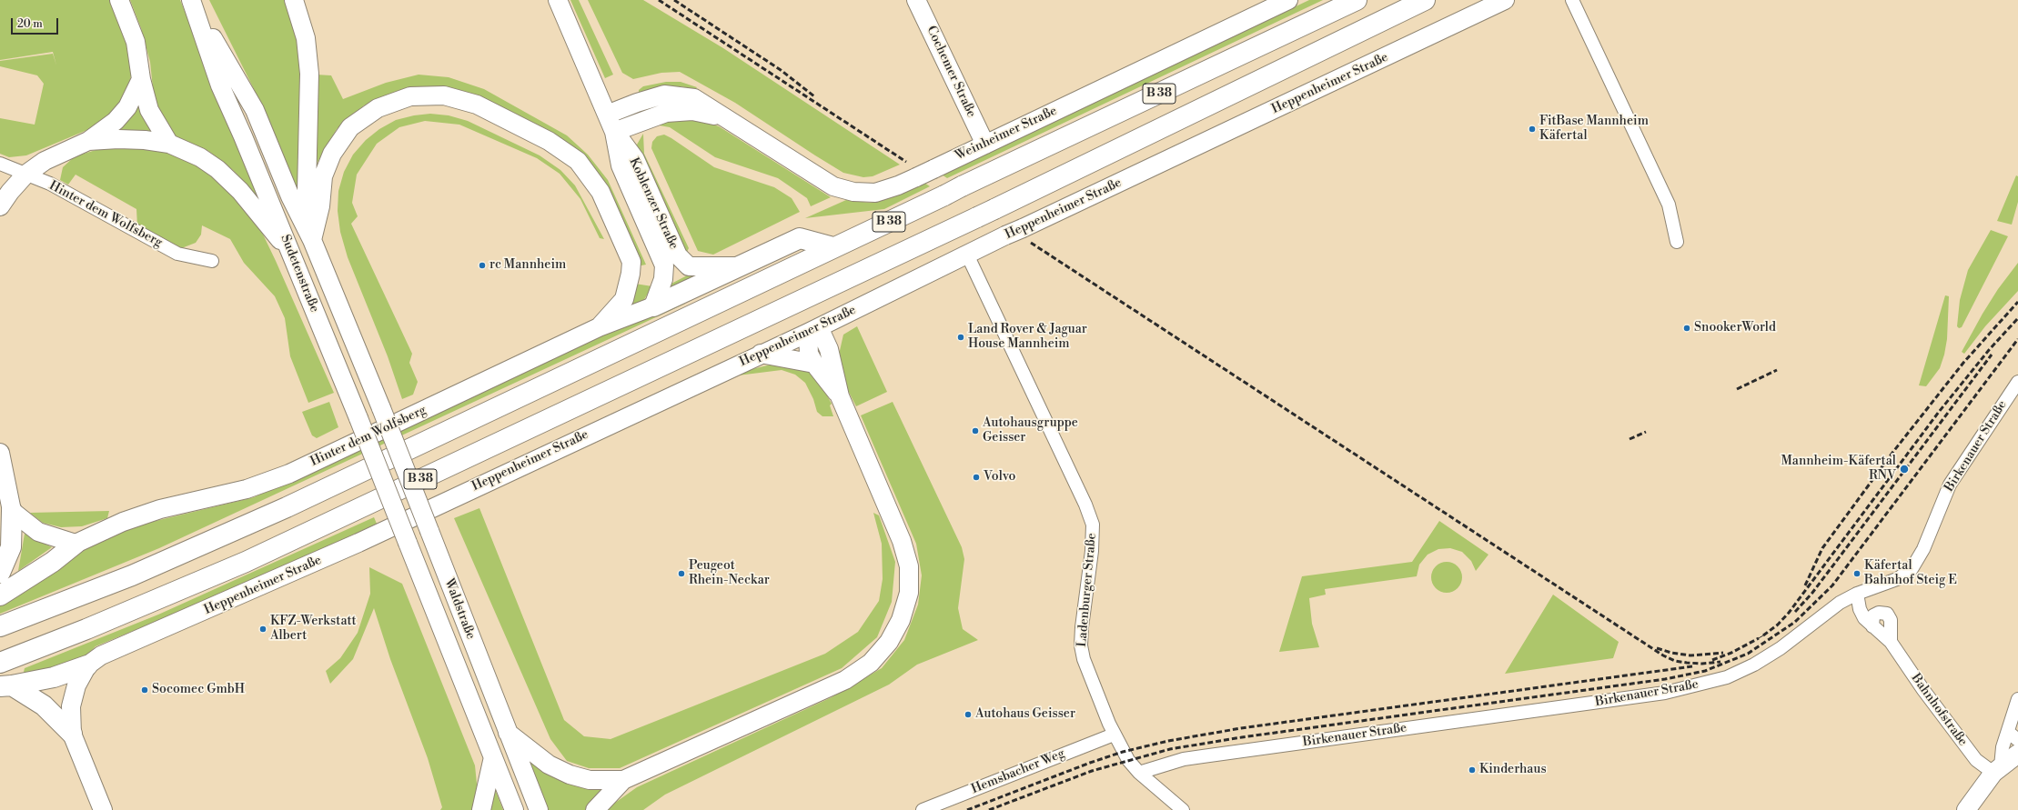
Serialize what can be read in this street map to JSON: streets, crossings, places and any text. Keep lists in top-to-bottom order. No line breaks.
{"streets":{"highway":["B 38"],"main road":["Cochemer Straße","Heppenheimer Straße","Weinheimer Straße","Koblenzer Straße","Hinter dem Wolfsberg","Sudetenstraße","Waldstraße"],"street":["Birkenauer Straße","Ladenburger Straße","Bahnhofstraße","Hemsbacher Weg"]},"crossings":[["Cochemer Straße","Weinheimer Straße"],["Heppenheimer Straße","Ladenburger Straße"],["Weinheimer Straße","Koblenzer Straße"],["Koblenzer Straße","Hinter dem Wolfsberg"],["Sudetenstraße","Waldstraße"],["Birkenauer Straße","Ladenburger Straße"],["Birkenauer Straße","Bahnhofstraße"],["Ladenburger Straße","Hemsbacher Weg"]],"places":["FitBase Mannheim Käfertal","rc Mannheim","SnookerWorld","Land Rover & Jaguar House Mannheim","Autohausgruppe Geisser","Mannheim-Käfertal RNV","Volvo","Peugeot Rhein-Neckar","Käfertal Bahnhof Steig E","KFZ-Werkstatt Albert","Socomec GmbH","Autohaus Geisser","Kinderhaus"],"scale_bar":"20 m"}
